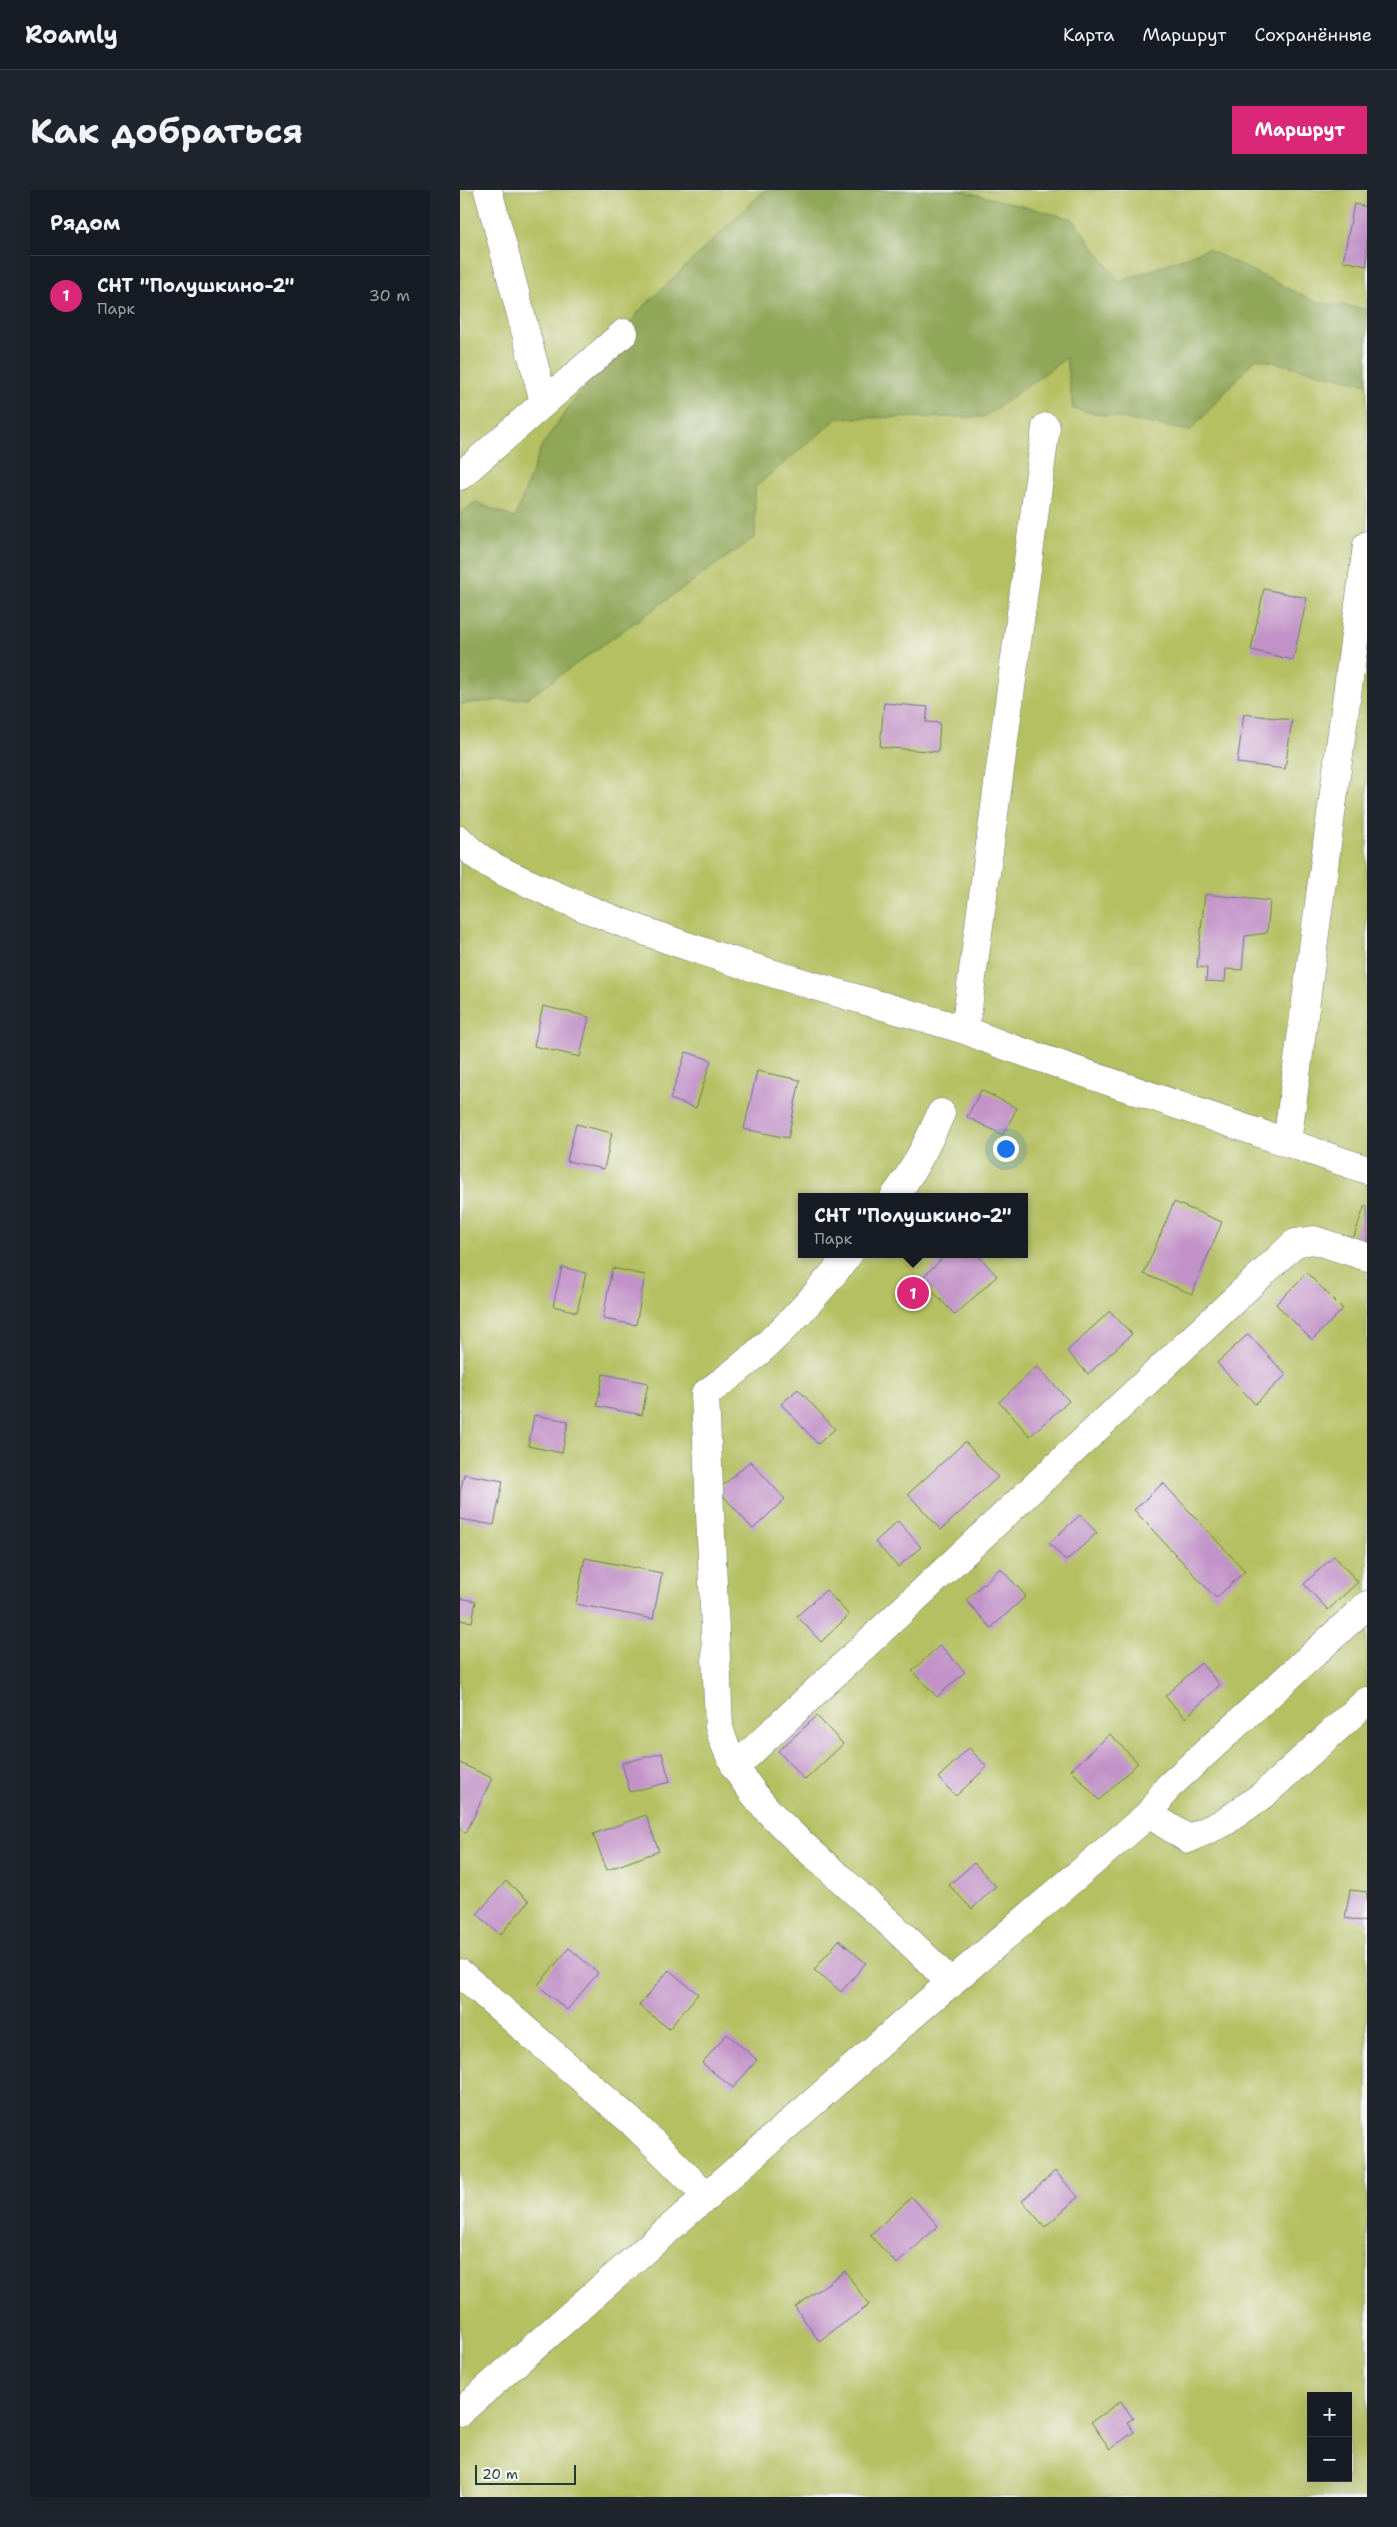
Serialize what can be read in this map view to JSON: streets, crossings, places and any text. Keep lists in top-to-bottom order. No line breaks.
{"scale_bar":"20 m","page":{"header":"Roamly","nav":["Карта","Маршрут","Сохранённые"],"buttons":"Маршрут","title":"Как добраться","heading":"Рядом","list":[{"mark":"1","name":"СНТ \"Полушкино-2\"","note":"Парк","value":"30 m"}],"popup":["СНТ \"Полушкино-2\"","Парк"],"pins":"1","map_buttons":["+","−"],"scale":"20 m"}}
